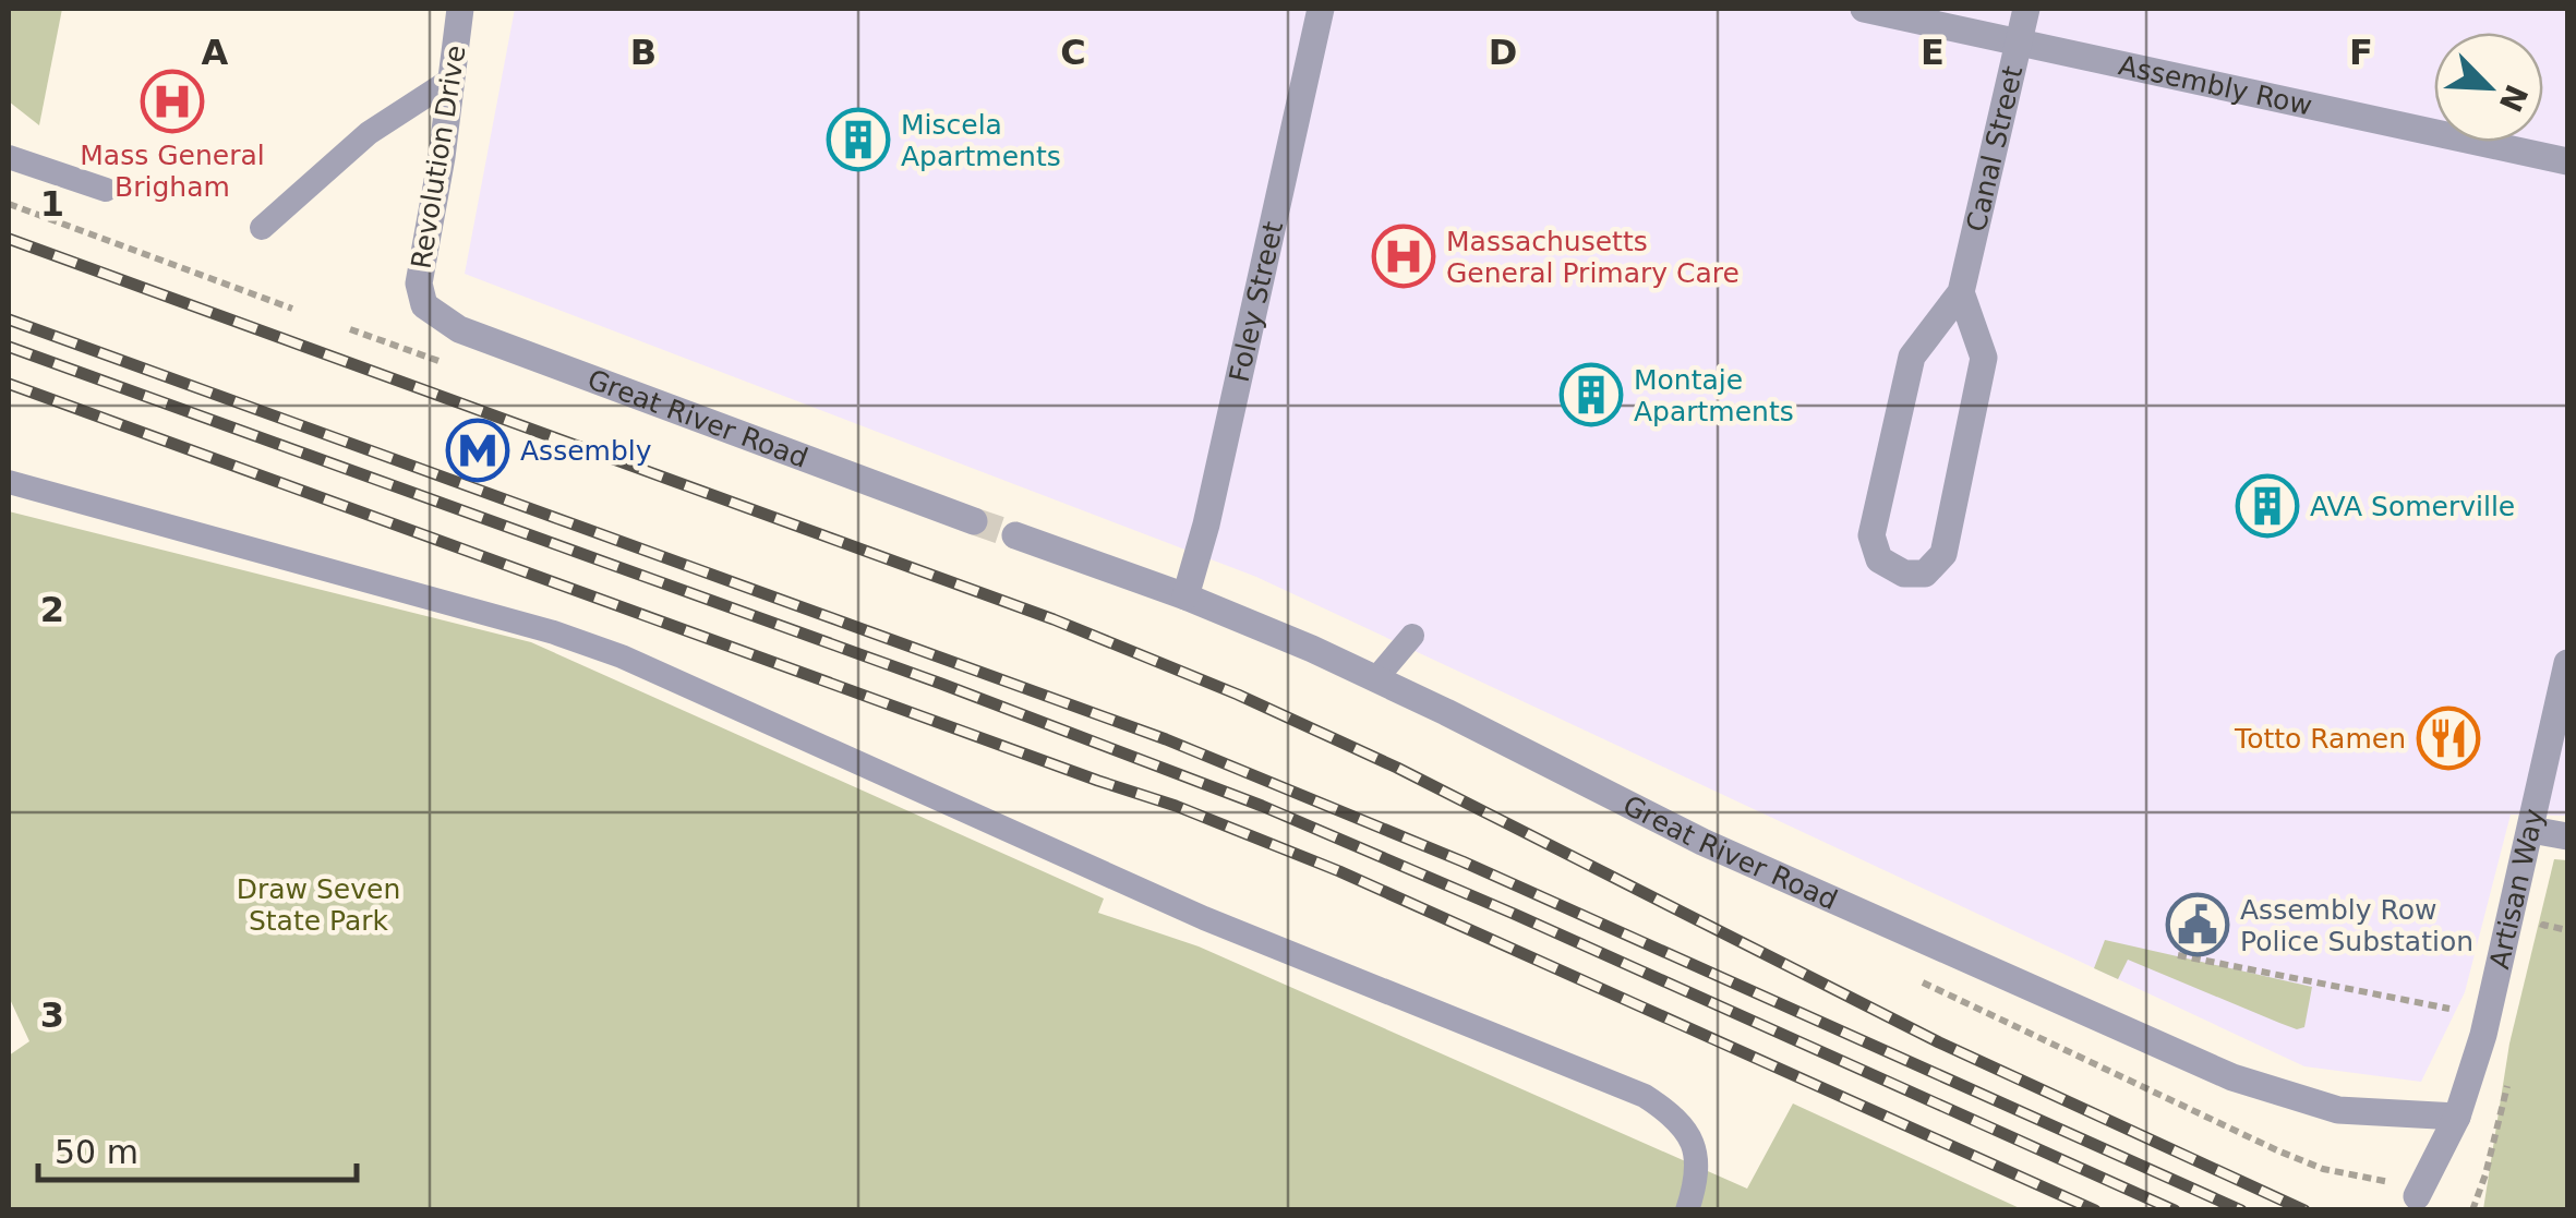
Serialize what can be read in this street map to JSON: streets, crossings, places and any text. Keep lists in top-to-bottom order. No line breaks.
{"streets":{"street":["Assembly Row","Canal Street","Revolution Drive","Foley Street","Great River Road","Artisan Way"]},"crossings":[["Assembly Row","Canal Street"],["Revolution Drive","Great River Road"],["Foley Street","Great River Road"],["Great River Road","Artisan Way"]],"parks":["Draw Seven State Park"],"places":{"hospital":["Mass General Brigham","Massachusetts General Primary Care"],"building":["Miscela Apartments","Montaje Apartments","AVA Somerville"],"metro station":["Assembly"],"restaurant":["Totto Ramen"],"public building":["Assembly Row Police Substation"]},"scale_bar":"50 m","north":"bottom right","grid":{"columns":["A","B","C","D","E","F"],"rows":["1","2","3"]}}
